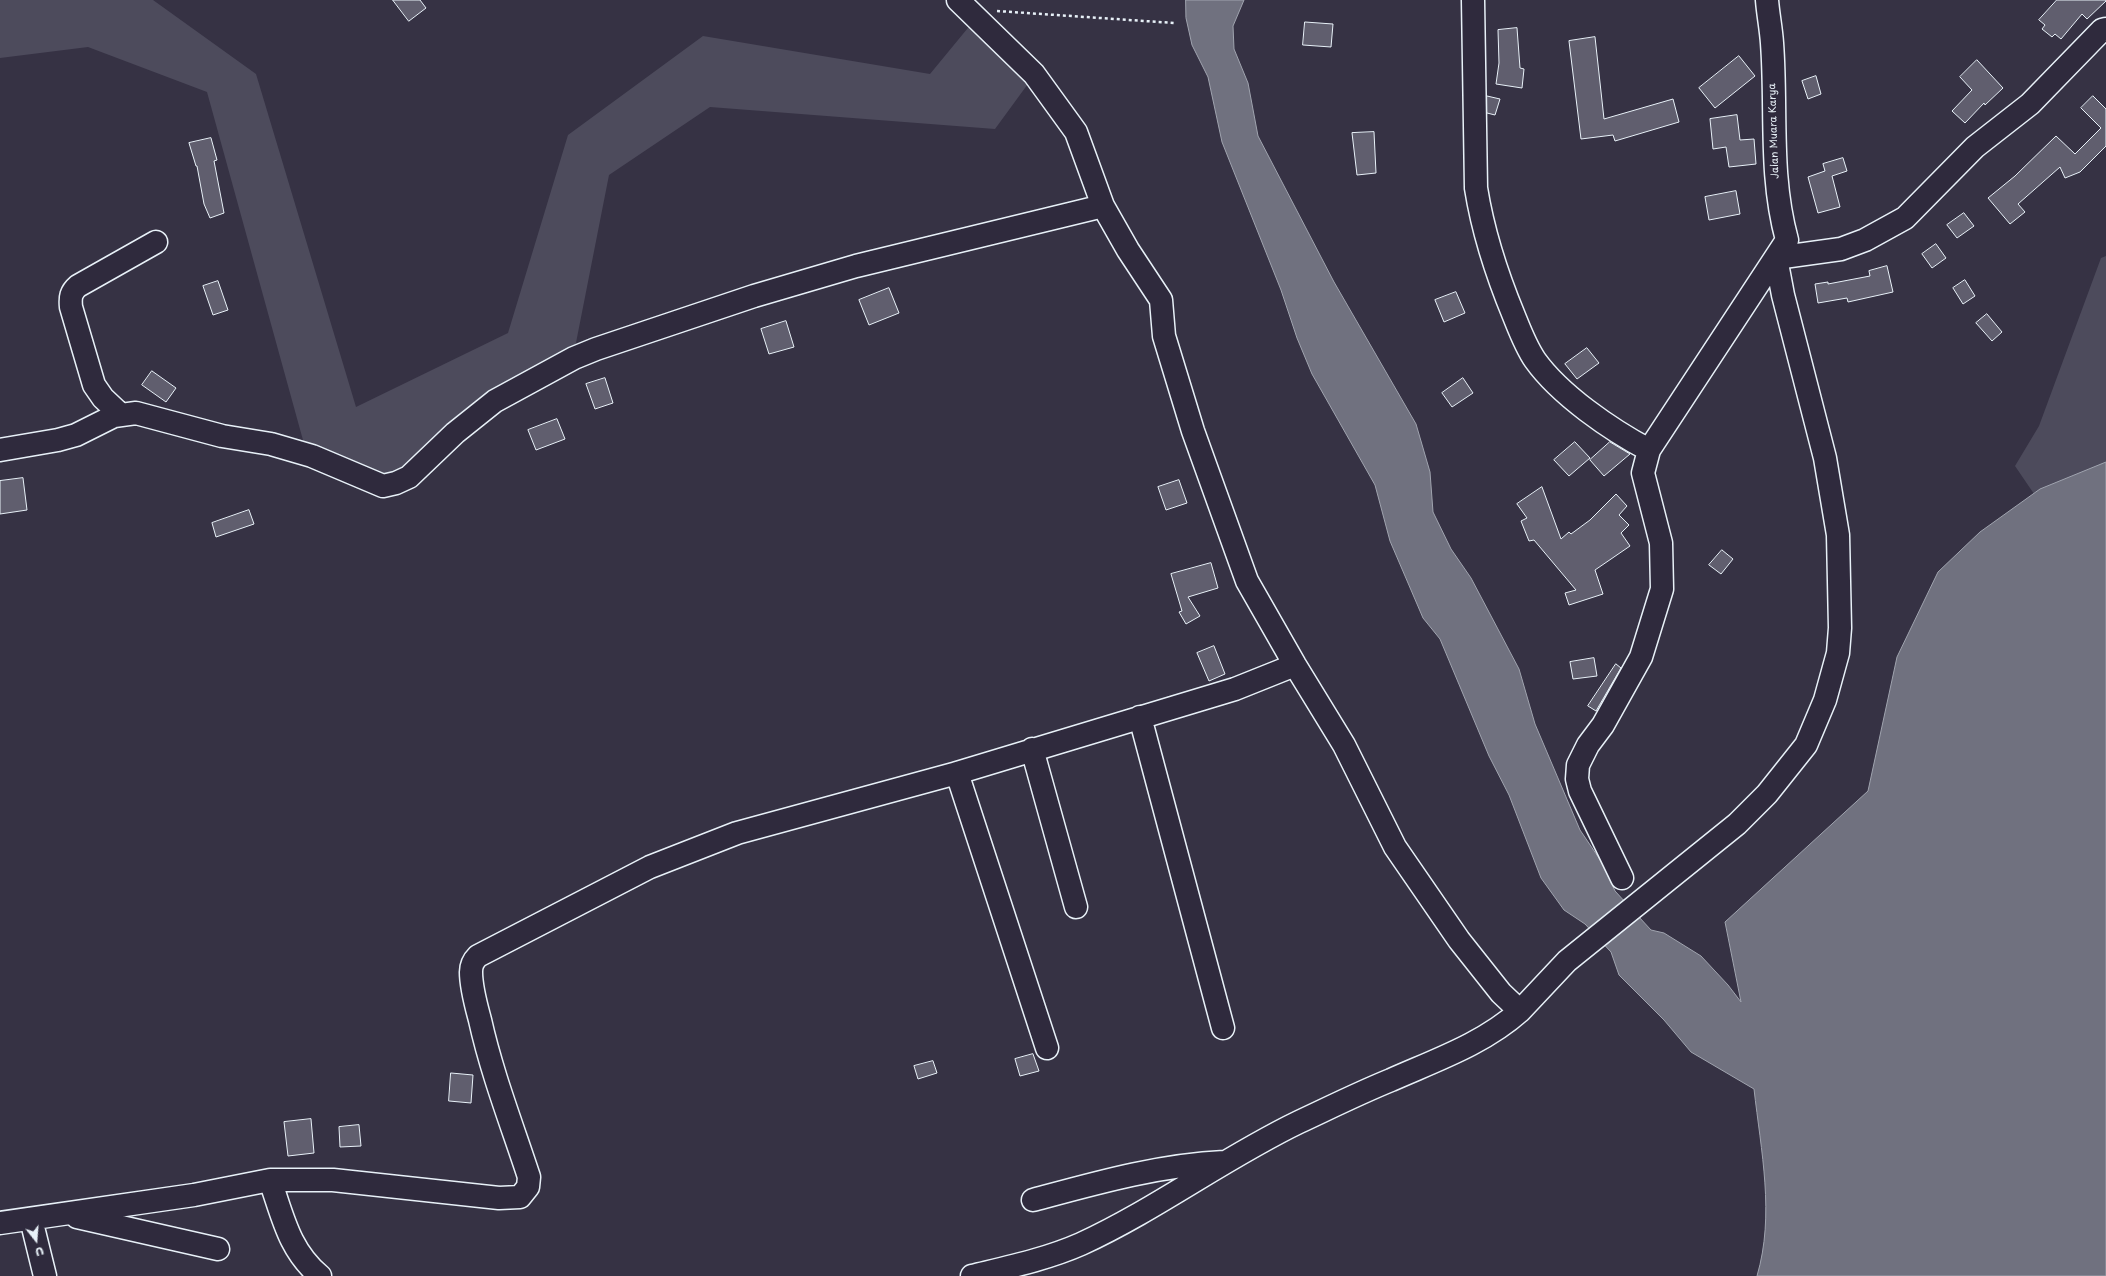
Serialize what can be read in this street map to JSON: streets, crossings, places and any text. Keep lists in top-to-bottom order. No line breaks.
{"streets":{"street":["Jalan Muara Karya"]},"north":"bottom"}
